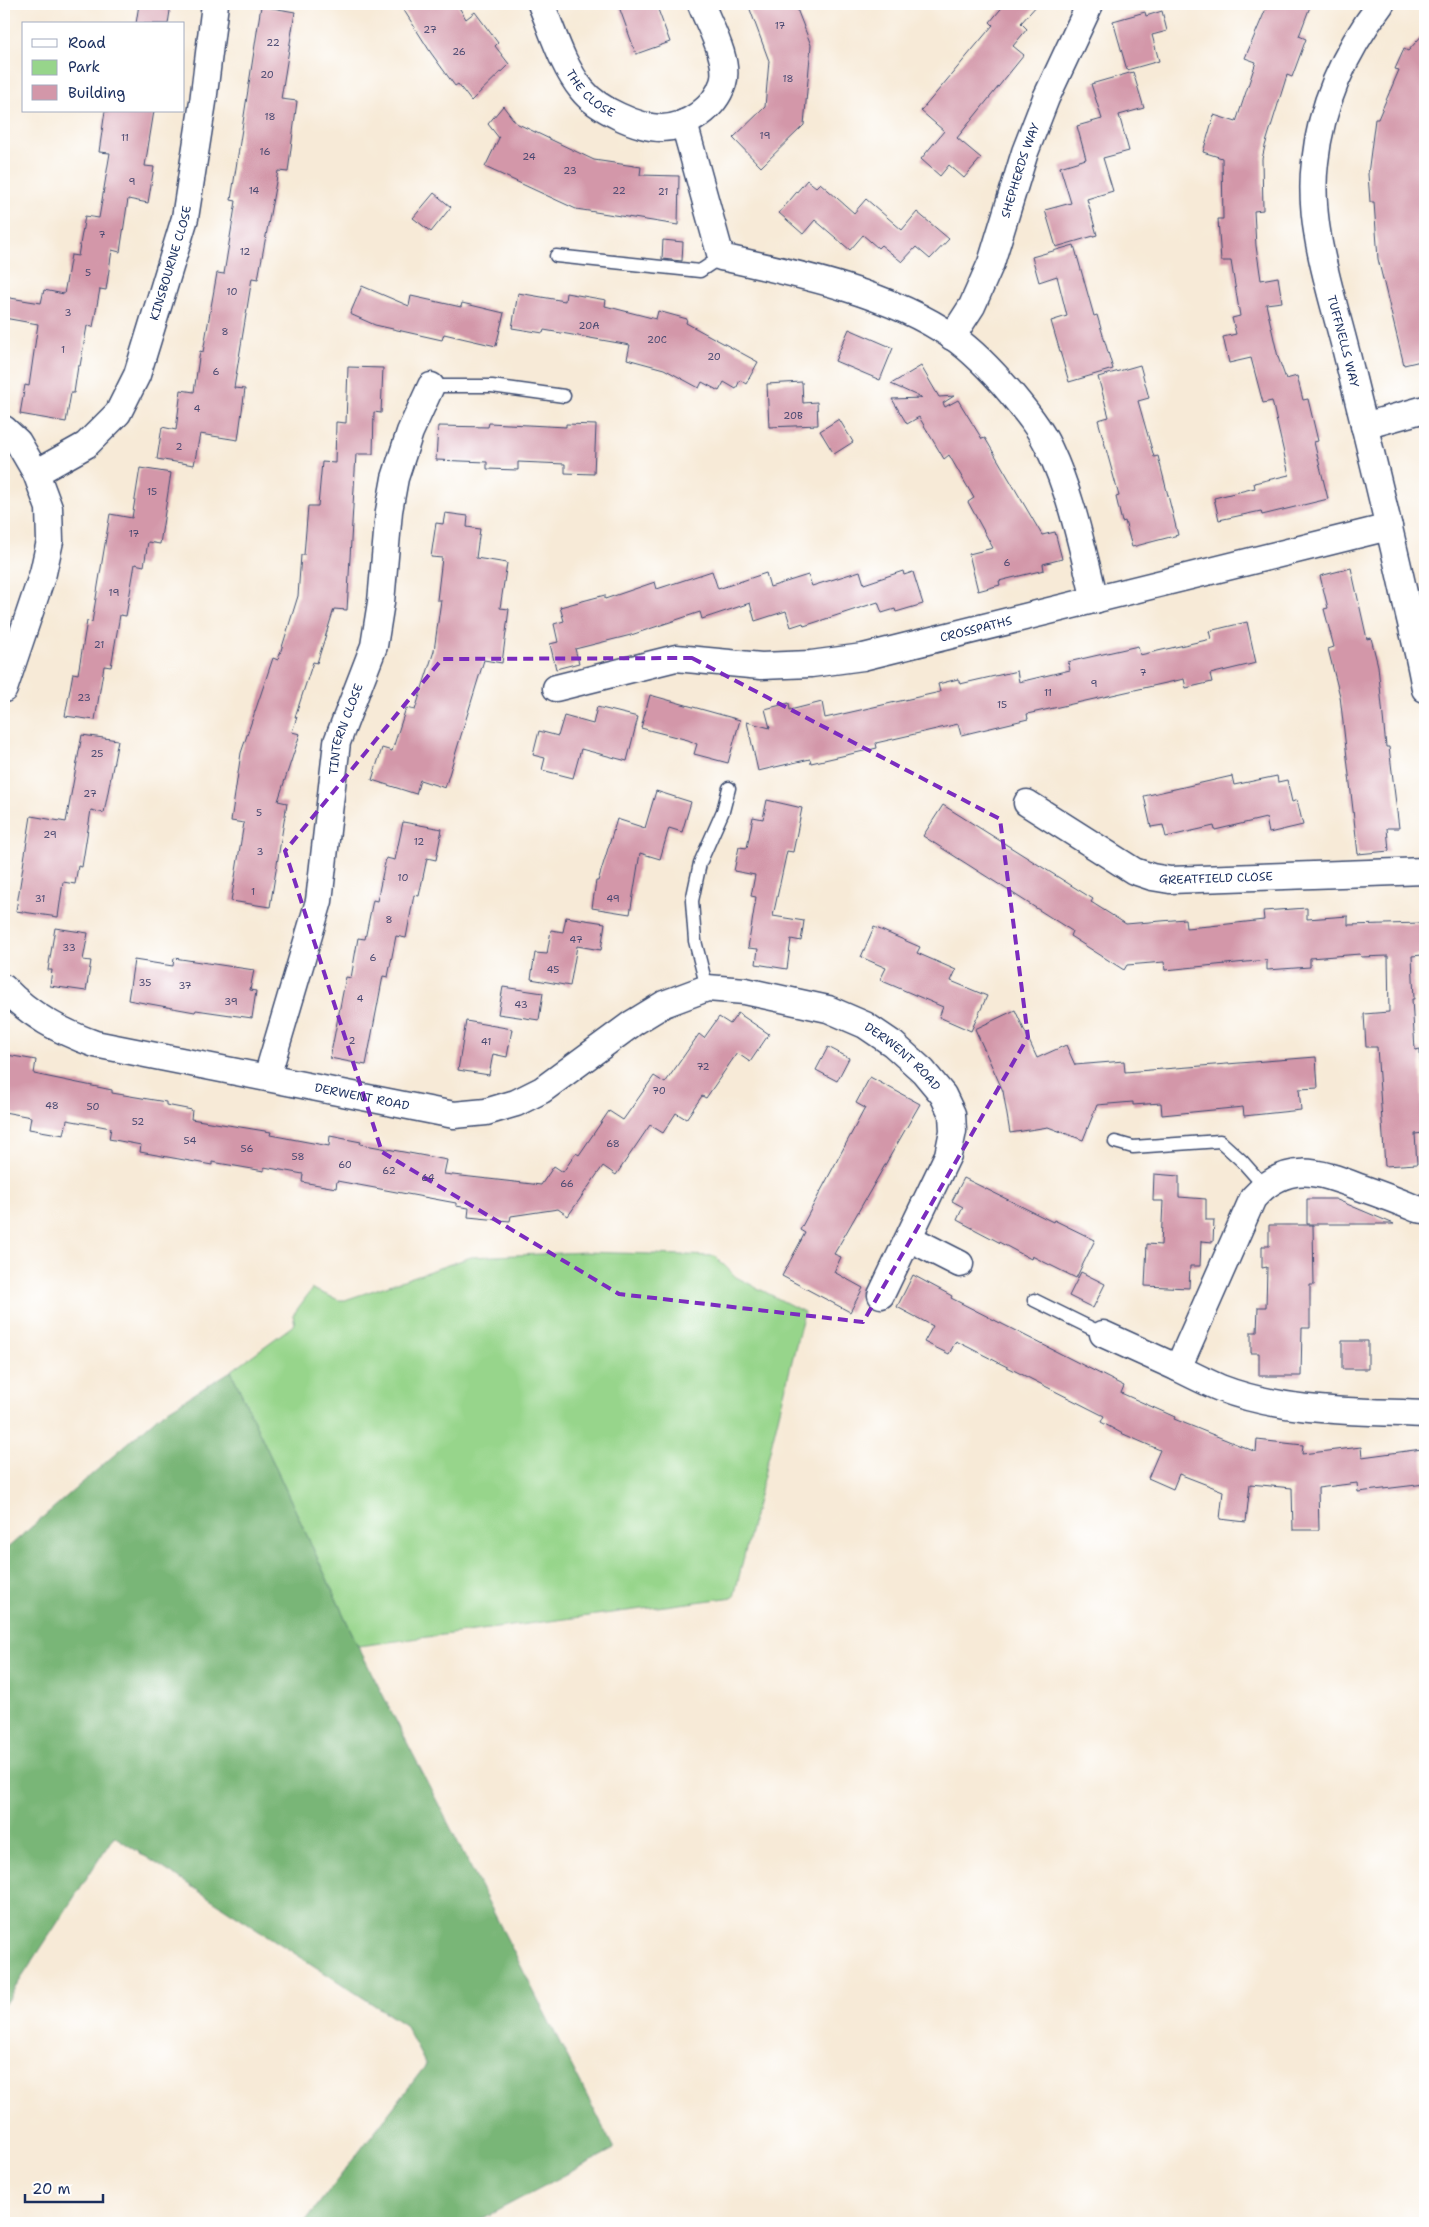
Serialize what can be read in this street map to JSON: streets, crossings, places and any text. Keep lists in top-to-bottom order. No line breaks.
{"streets":{"street":["THE CLOSE","SHEPHERDS WAY","KINSBOURNE CLOSE","TUFFNELLS WAY","CROSSPATHS","TINTERN CLOSE","GREATFIELD CLOSE","DERWENT ROAD"]},"crossings":[["TUFFNELLS WAY","CROSSPATHS"],["TINTERN CLOSE","DERWENT ROAD"]],"house_numbers":["17","27","22","26","20","18","18","19","11","16","24","23","9","14","22","21","7","12","5","10","3","20A","8","20C","1","20","6","4","20B","2","15","17","6","19","21","7","9","11","23","15","25","27","5","29","12","3","10","1","31","49","8","47","33","6","45","35","37","4","39","43","2","41","72","70","48","50","52","54","68","56","58","60","62","64","66"],"legend":["Road","Park","Building"],"scale_bar":"20 m"}
